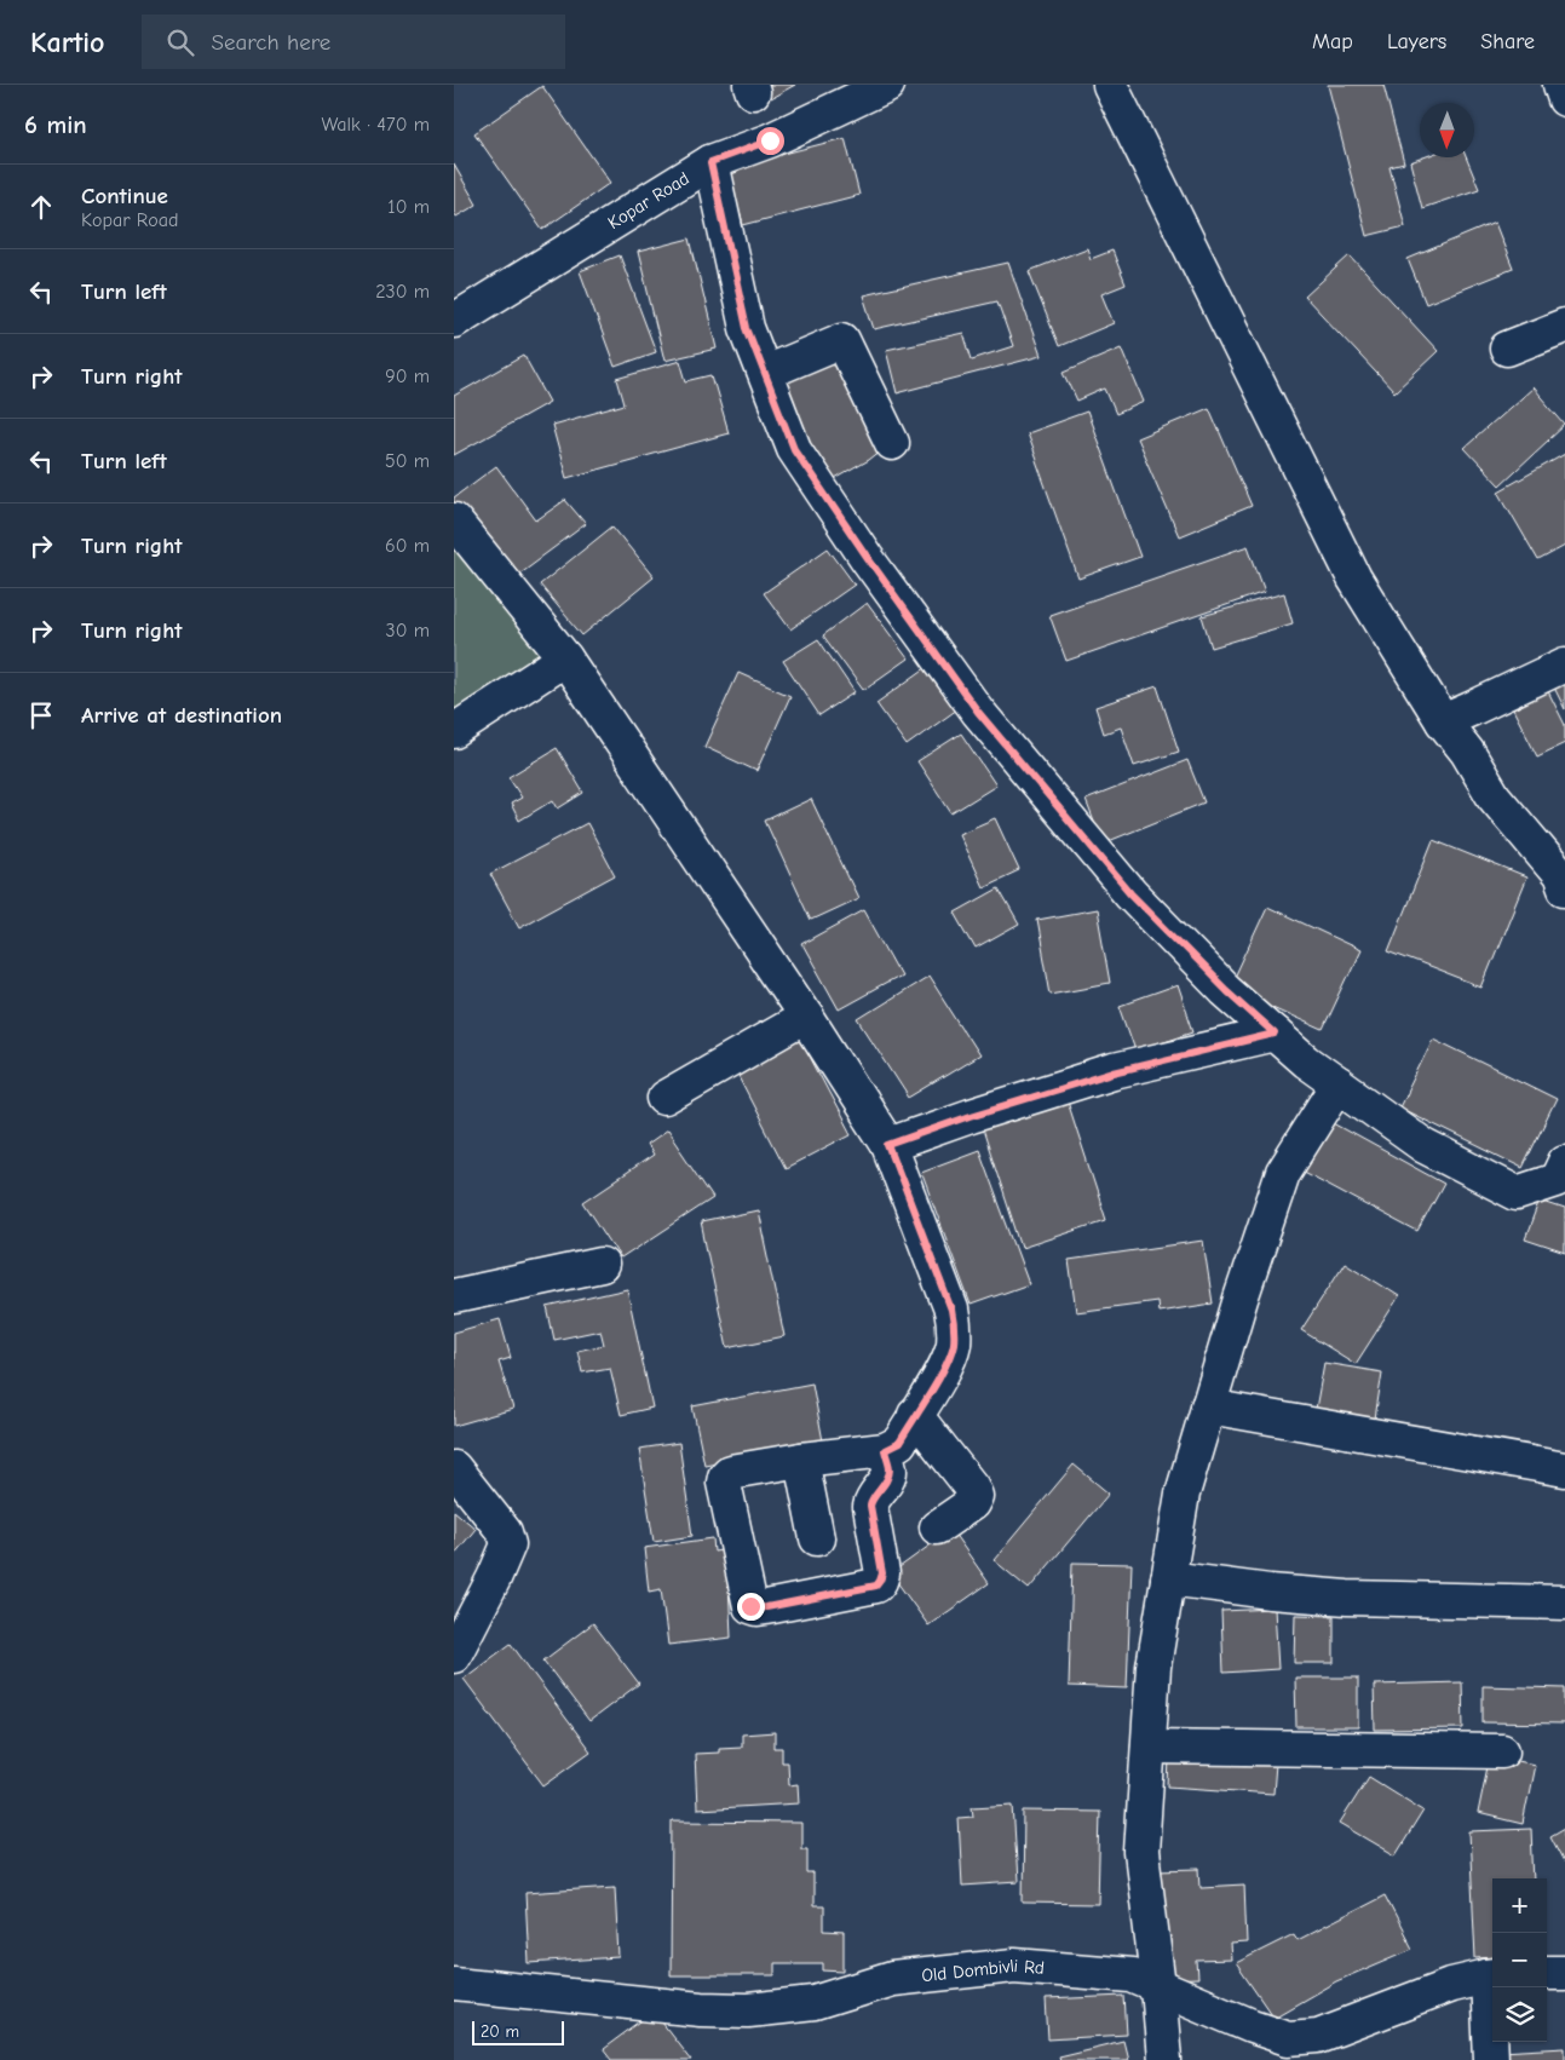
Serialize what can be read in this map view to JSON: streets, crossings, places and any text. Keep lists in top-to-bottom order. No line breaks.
{"streets":{"street":["Kopar Road","Old Dombivli Rd"]},"scale_bar":"20 m","north":"bottom","page":{"header":"Kartio","search":"Search here","nav":["Map","Layers","Share"],"heading":["6 min","Walk · 470 m"],"list":[["Continue","Kopar Road","10 m"],["Turn left","230 m"],["Turn right","90 m"],["Turn left","50 m"],["Turn right","60 m"],["Turn right","30 m"],"Arrive at destination"],"map_buttons":["+","−"],"scale":"20 m"}}
